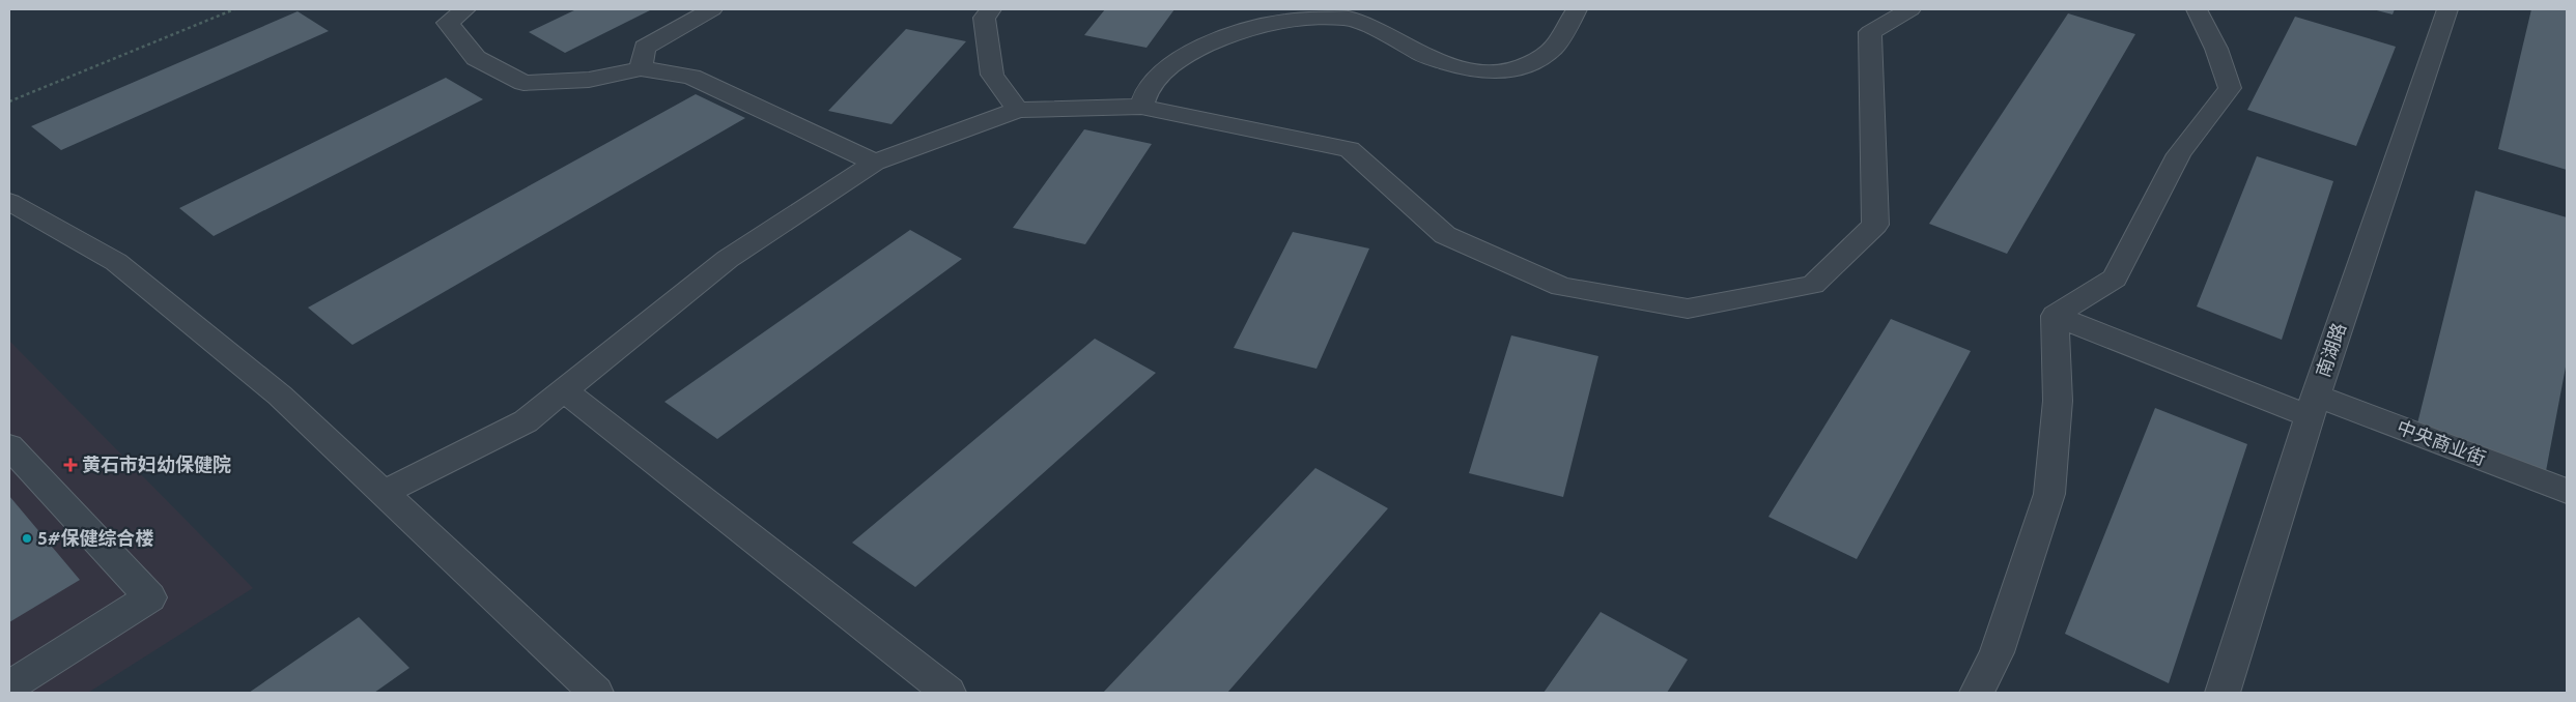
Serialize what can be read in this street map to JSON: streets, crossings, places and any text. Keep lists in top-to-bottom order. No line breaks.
{"streets":{"street":["南湖路","中央商业街"]},"crossings":[["南湖路","中央商业街"]],"places":{"health":["黄石市妇幼保健院"],"other":["5#保健综合楼"]}}
